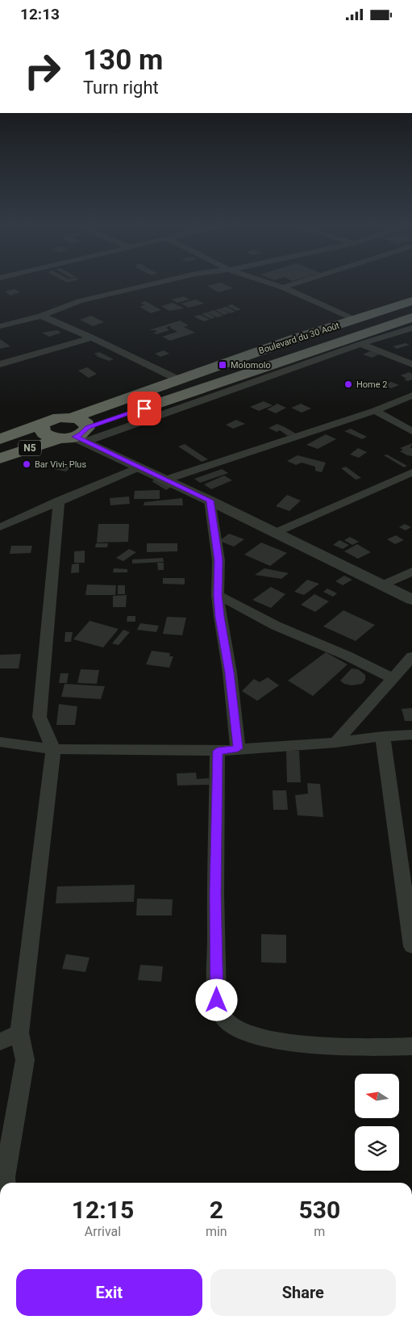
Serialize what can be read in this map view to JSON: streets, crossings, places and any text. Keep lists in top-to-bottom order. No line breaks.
{"streets":{"highway":["Boulevard du 30 Août","N5"]},"crossings":[["Boulevard du 30 Août","N5"]],"places":{"transit":["Molomolo"],"other":["Home 2","Bar Vivi- Plus"]},"north":"left","page":{"status":"12:13","turn":["130 m","Turn right"],"eta":["12:15","Arrival","2","min","530","m"],"buttons":["Exit","Share"]}}
